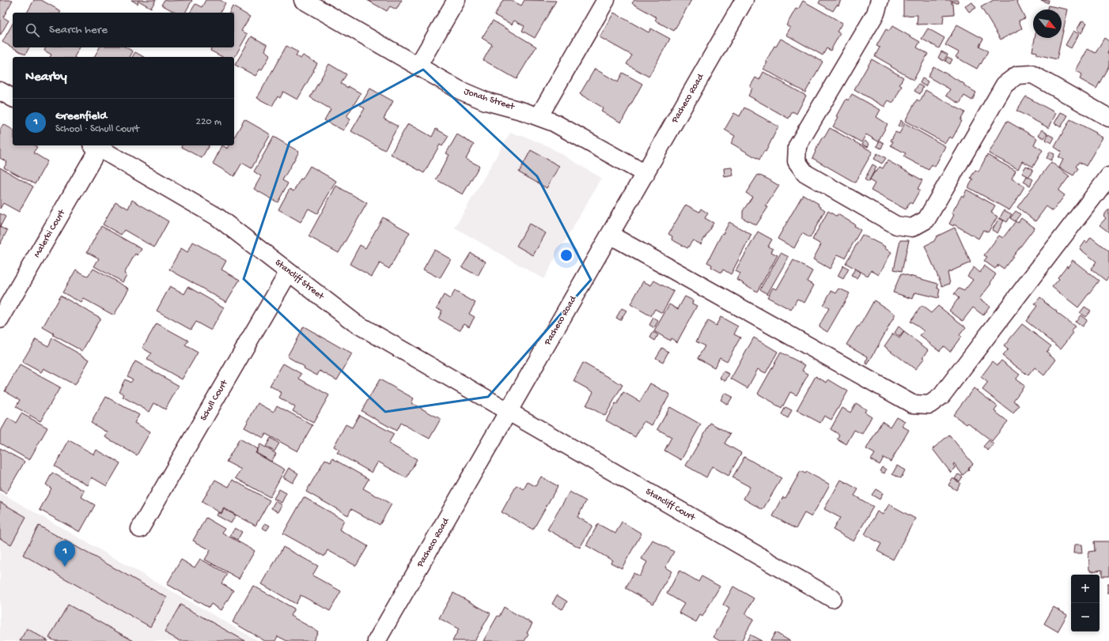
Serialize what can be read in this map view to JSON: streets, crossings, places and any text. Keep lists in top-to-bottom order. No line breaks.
{"streets":{"street":["Pacheco Road","Jonah Street","Malerbi Court","Stancliff Street","Schull Court","Stancliff Court"]},"crossings":[["Pacheco Road","Jonah Street"],["Pacheco Road","Stancliff Street"],["Pacheco Road","Stancliff Court"],["Malerbi Court","Stancliff Street"],["Stancliff Street","Schull Court"],["Stancliff Street","Stancliff Court"]],"north":"bottom right","page":{"search":"Search here","heading":"Nearby","list":[{"mark":"1","name":"Greenfield","note":"School · Schull Court","value":"220 m"}],"pins":"1","map_buttons":["+","−"]}}
